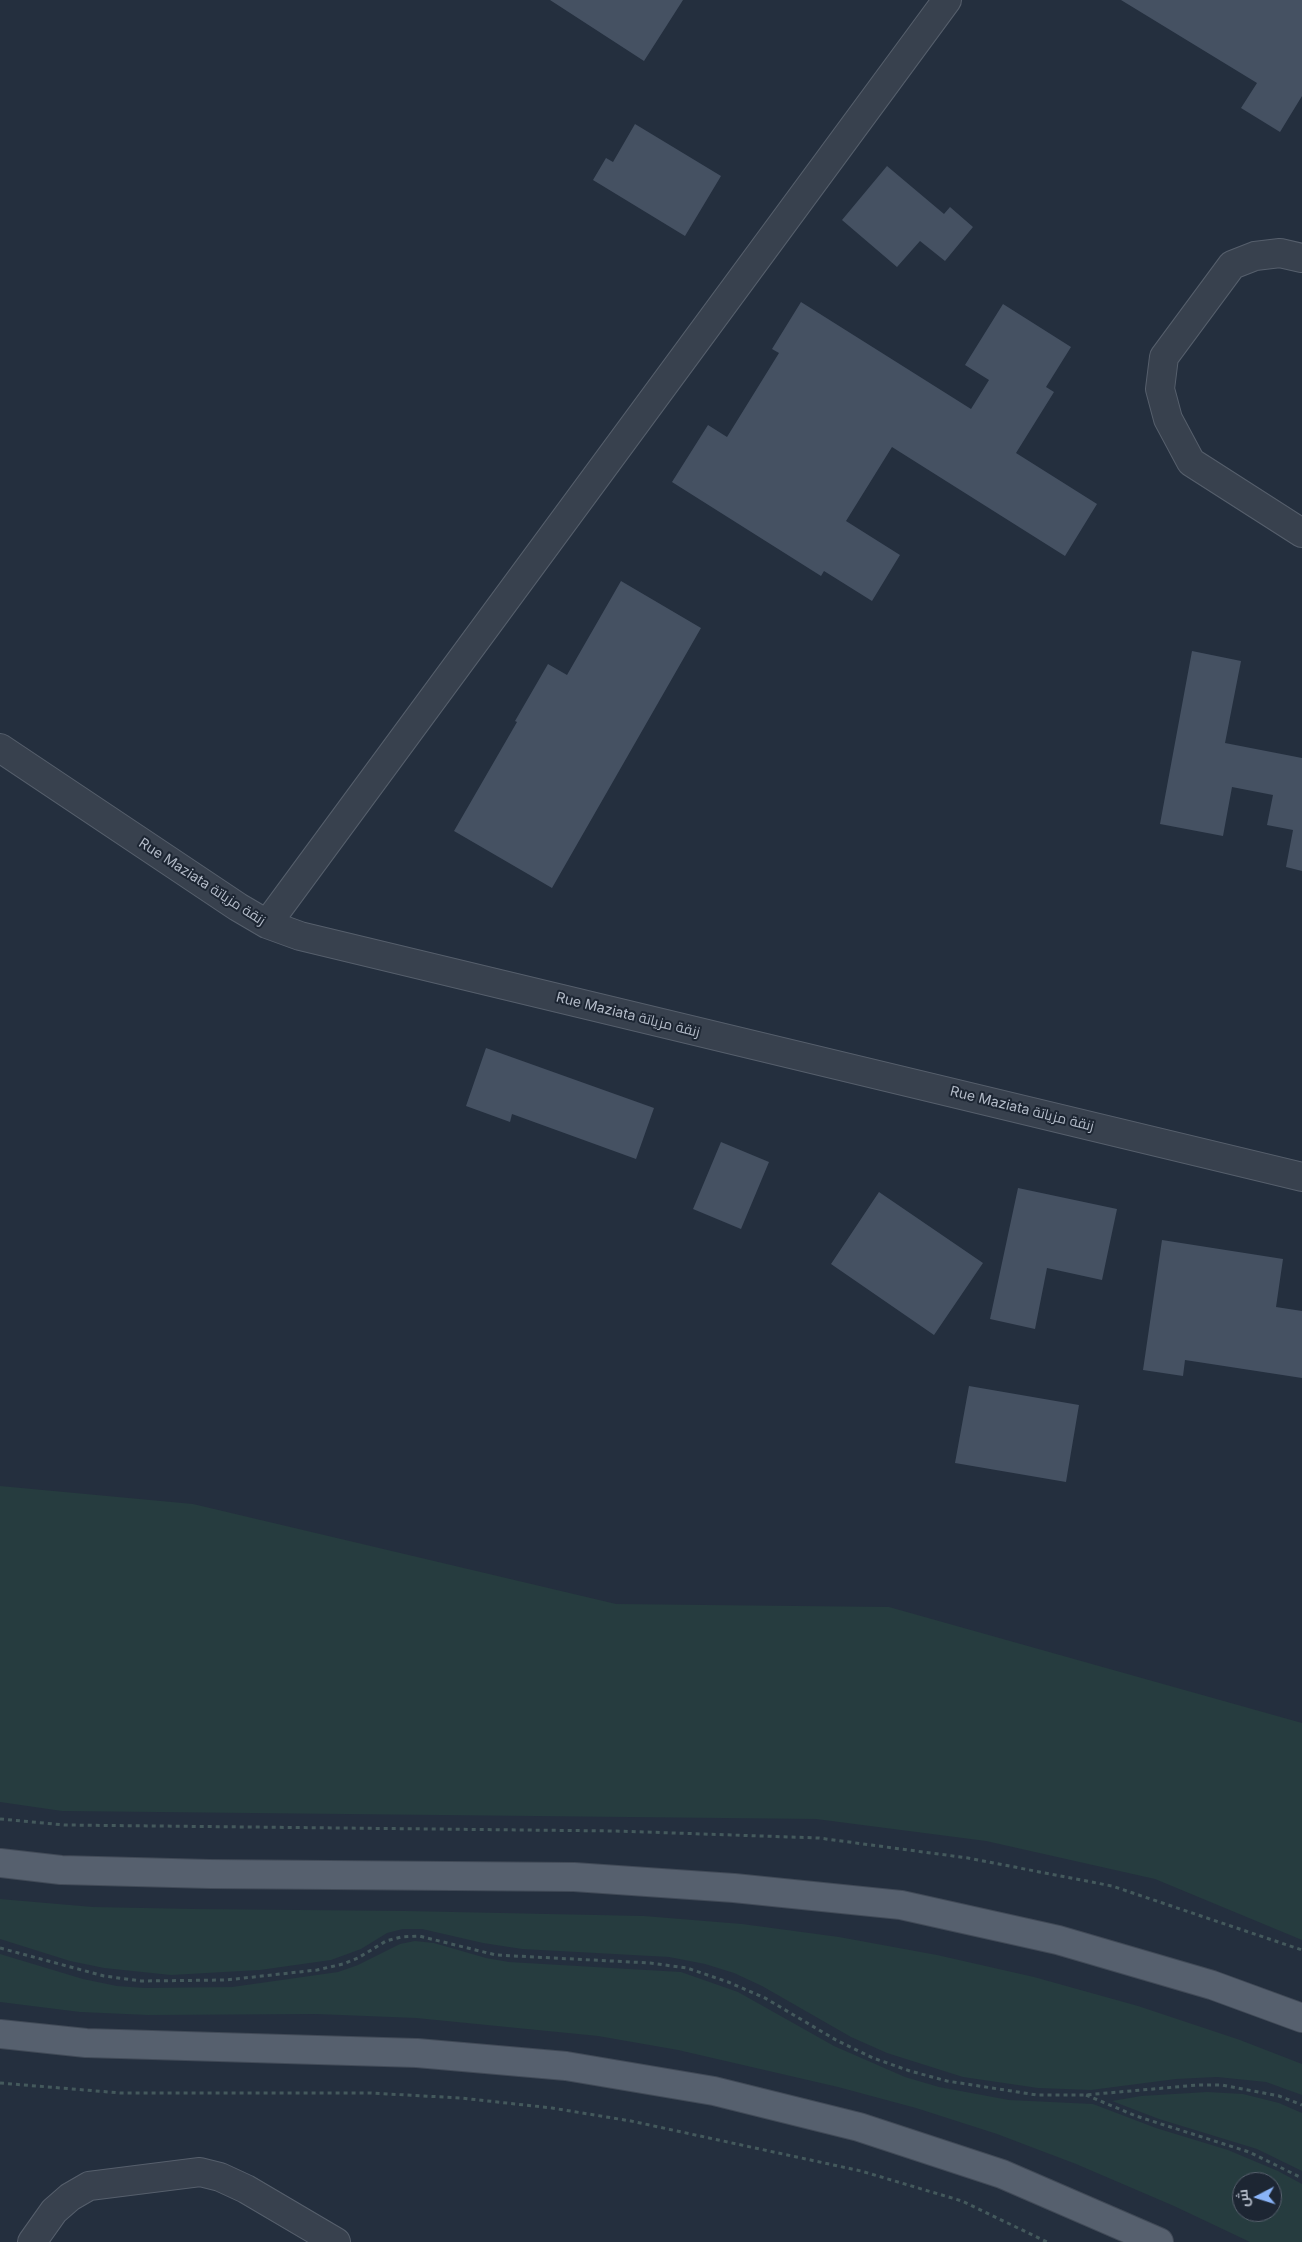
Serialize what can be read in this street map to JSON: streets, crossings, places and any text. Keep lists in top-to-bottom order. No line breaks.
{"streets":{"street":["Rue Maziata زنقة مزياتة"]},"north":"left"}
